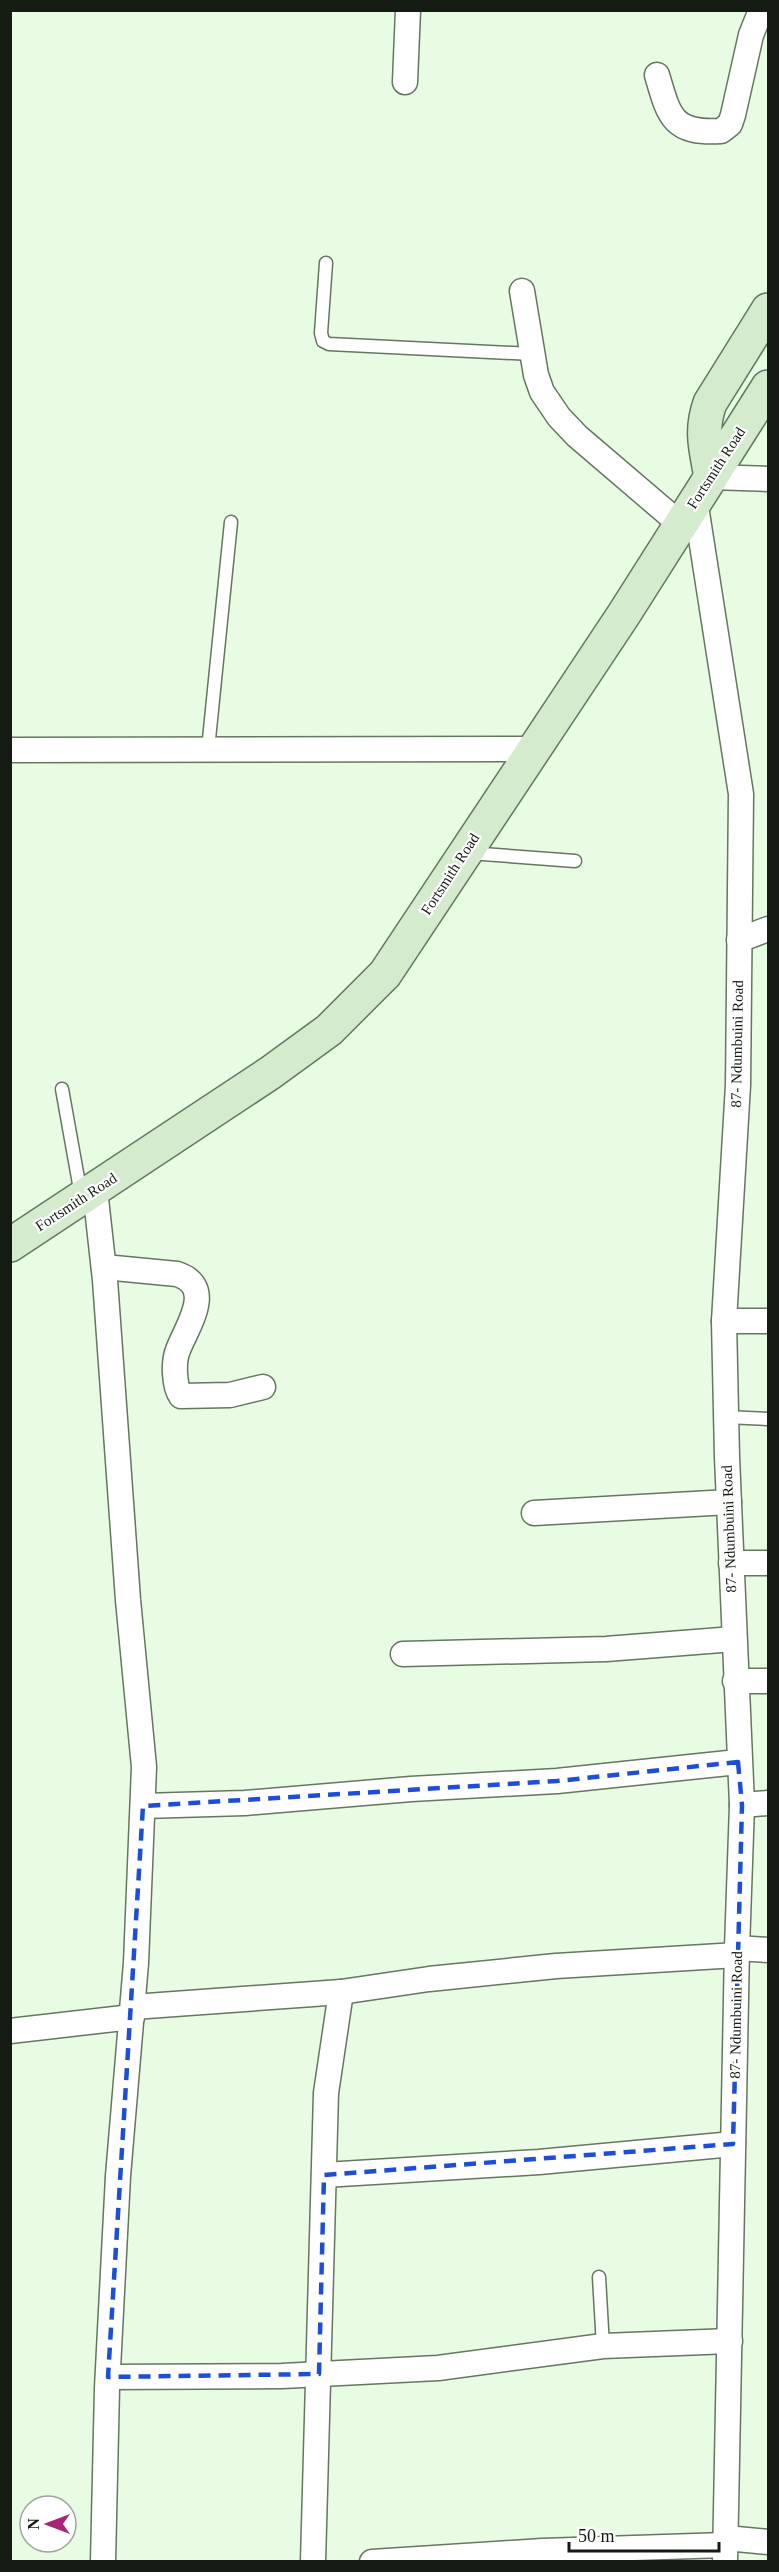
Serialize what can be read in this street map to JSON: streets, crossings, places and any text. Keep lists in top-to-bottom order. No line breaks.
{"streets":{"street":["Fortsmith Road","87- Ndumbuini Road"]},"crossings":[["Fortsmith Road","87- Ndumbuini Road"]],"scale_bar":"50 m","north":"left"}
